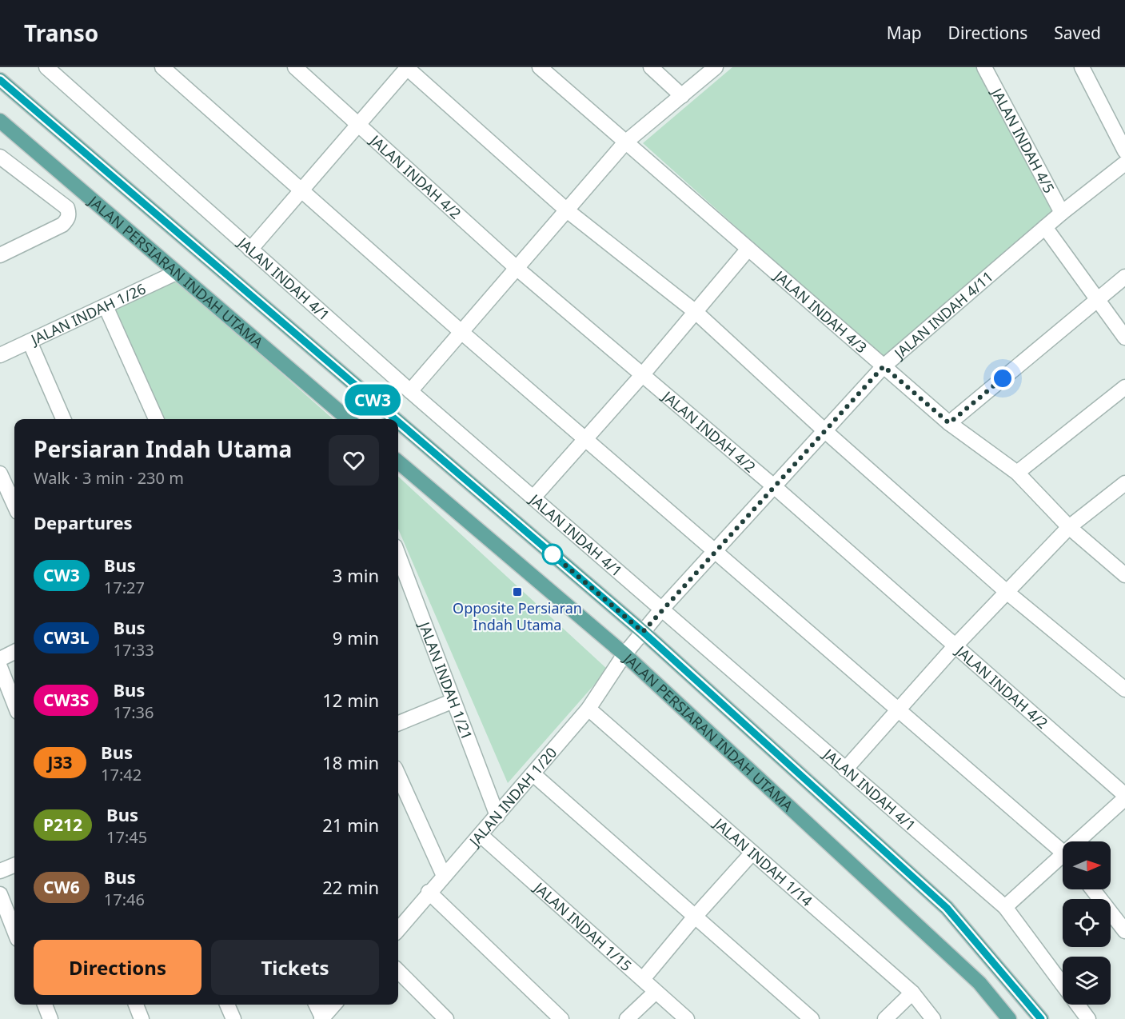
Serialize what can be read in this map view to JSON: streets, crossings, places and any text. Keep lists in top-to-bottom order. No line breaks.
{"streets":{"main road":["JALAN PERSIARAN INDAH UTAMA"],"street":["JALAN INDAH 4/5","JALAN INDAH 4/2","JALAN INDAH 4/1","JALAN INDAH 4/3","JALAN INDAH 1/26","JALAN INDAH 4/11","JALAN INDAH 1/21","JALAN INDAH 1/20","JALAN INDAH 1/14","JALAN INDAH 1/15"]},"crossings":[["JALAN INDAH 4/5","JALAN INDAH 4/11"],["JALAN INDAH 4/2","JALAN INDAH 4/11"],["JALAN PERSIARAN INDAH UTAMA","JALAN INDAH 1/26"],["JALAN PERSIARAN INDAH UTAMA","JALAN INDAH 4/11"],["JALAN PERSIARAN INDAH UTAMA","JALAN INDAH 1/20"],["JALAN INDAH 4/1","JALAN INDAH 4/11"],["JALAN INDAH 4/3","JALAN INDAH 4/11"],["JALAN INDAH 4/11","JALAN INDAH 1/20"],["JALAN INDAH 1/21","JALAN INDAH 1/20"],["JALAN INDAH 1/20","JALAN INDAH 1/14"],["JALAN INDAH 1/20","JALAN INDAH 1/15"]],"places":{"transit":["Opposite Persiaran Indah Utama"]},"lines":["bus line CW3"],"north":"right","page":{"header":"Transo","nav":["Map","Directions","Saved"],"on_map":"CW3","heading":[["Persiaran Indah Utama","Walk · 3 min · 230 m"],"Departures"],"list":[{"mark":"CW3","name":"Bus","note":"17:27","value":"3 min"},{"mark":"CW3L","name":"Bus","note":"17:33","value":"9 min"},{"mark":"CW3S","name":"Bus","note":"17:36","value":"12 min"},{"mark":"J33","name":"Bus","note":"17:42","value":"18 min"},{"mark":"P212","name":"Bus","note":"17:45","value":"21 min"},{"mark":"CW6","name":"Bus","note":"17:46","value":"22 min"}],"buttons":["Directions","Tickets"]}}
